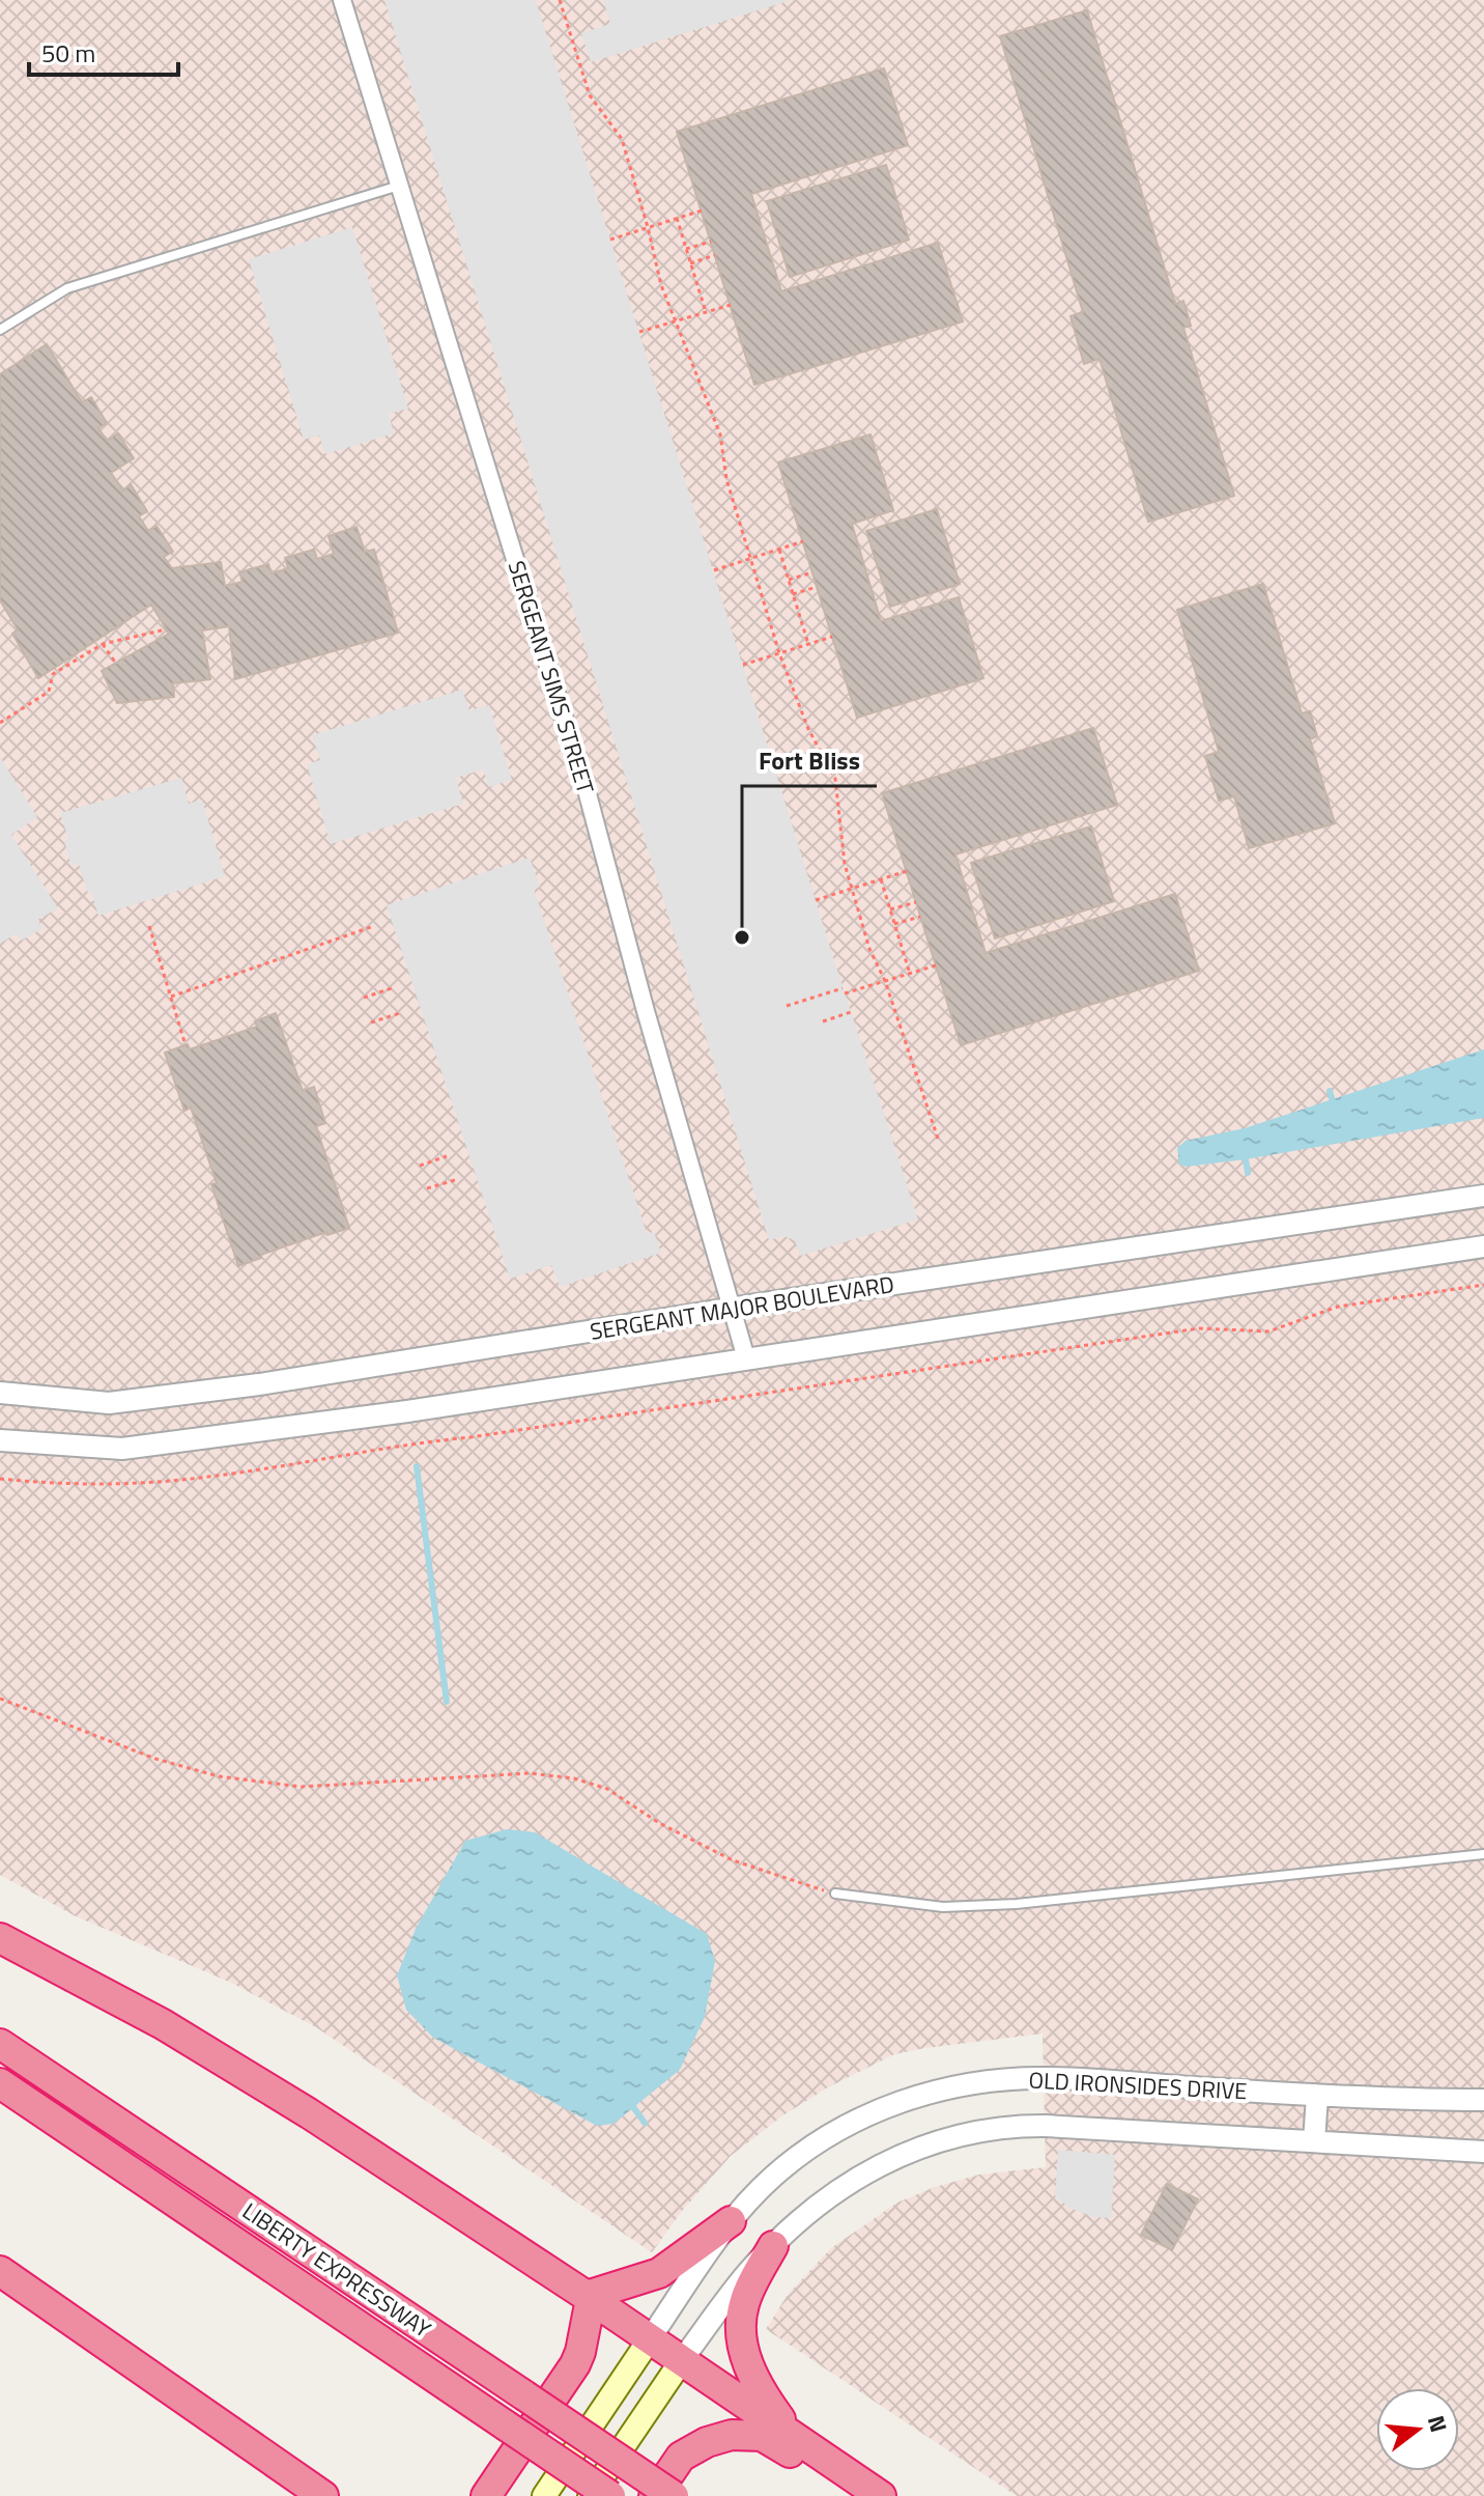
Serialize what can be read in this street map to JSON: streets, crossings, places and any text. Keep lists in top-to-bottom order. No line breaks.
{"streets":{"highway":["LIBERTY EXPRESSWAY"],"street":["SERGEANT SIMS STREET","SERGEANT MAJOR BOULEVARD","OLD IRONSIDES DRIVE"]},"crossings":[["SERGEANT SIMS STREET","SERGEANT MAJOR BOULEVARD"]],"places":["Fort Bliss"],"scale_bar":"50 m","north":"right"}
